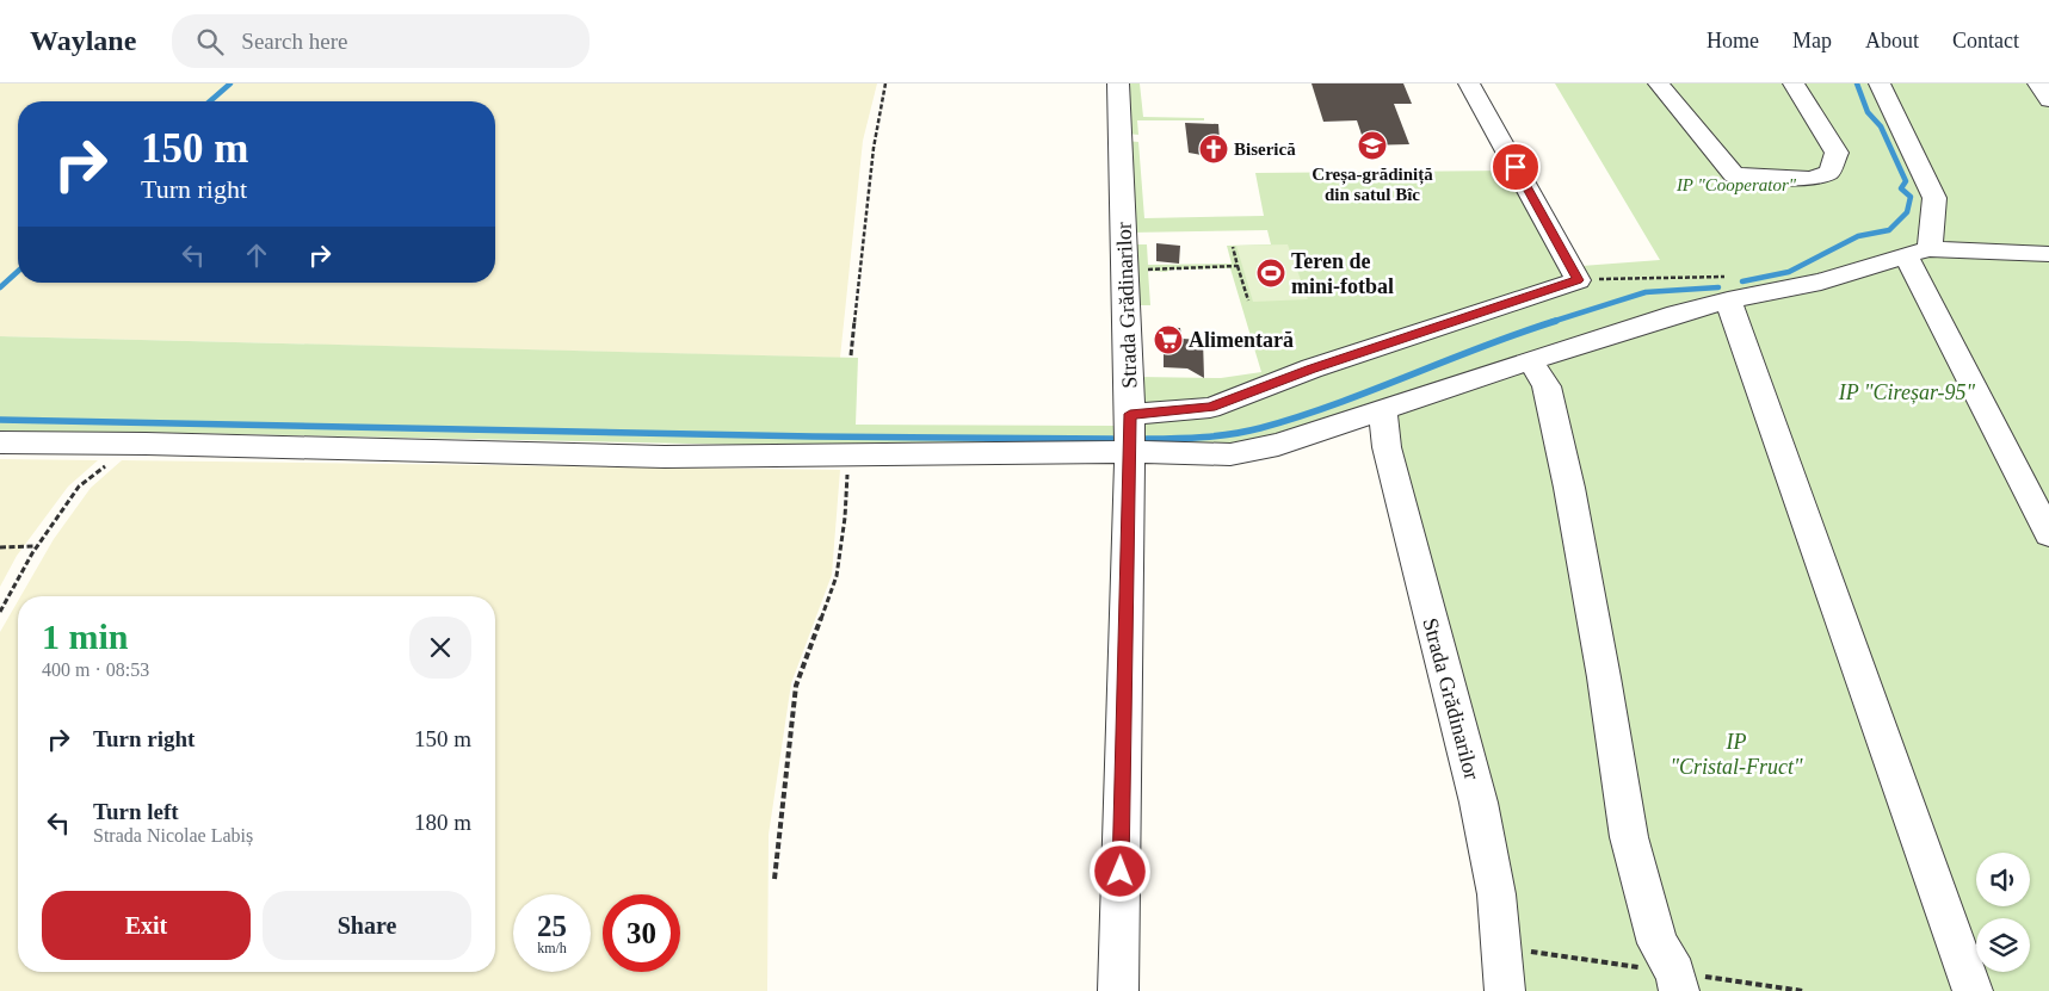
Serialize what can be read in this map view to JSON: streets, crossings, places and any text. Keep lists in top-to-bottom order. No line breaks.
{"streets":{"street":["Strada Grădinarilor"]},"parks":["IP \"Cooperator\"","IP \"Cireșar-95\"","IP \"Cristal-Fruct\""],"places":{"school or university":["Creșa-grădiniță din satul Bîc"],"church":["Biserică"],"sports":["Teren de mini-fotbal"],"supermarket":["Alimentară"]},"page":{"header":"Waylane","search":"Search here","nav":["Home","Map","About","Contact"],"turn":["150 m","Turn right"],"heading":["1 min","400 m · 08:53"],"list":[{"name":"Turn right","value":"150 m"},{"name":"Turn left","note":"Strada Nicolae Labiș","value":"180 m"}],"buttons":["Exit","Share"],"speed":"25 km/h","limit":"30"}}
